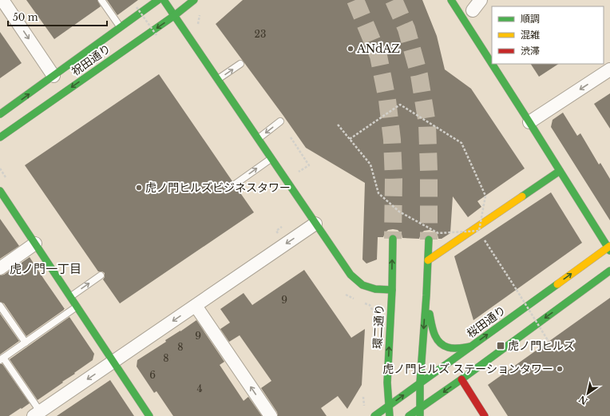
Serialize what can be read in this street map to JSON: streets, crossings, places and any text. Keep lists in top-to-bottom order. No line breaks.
{"streets":{"main road":["祝田通り","桜田通り","環二通り"]},"crossings":[["桜田通り","環二通り"]],"districts":["虎ノ門一丁目"],"places":{"other":["ANdAZ","虎ノ門ヒルズビジネスタワー","虎ノ門ヒルズ ステーションタワー"],"transit":["虎ノ門ヒルズ"]},"house_numbers":["23","9","9","8","8","6","4"],"legend":["順調","混雑","渋滞"],"scale_bar":"50 m","north":"bottom left"}
